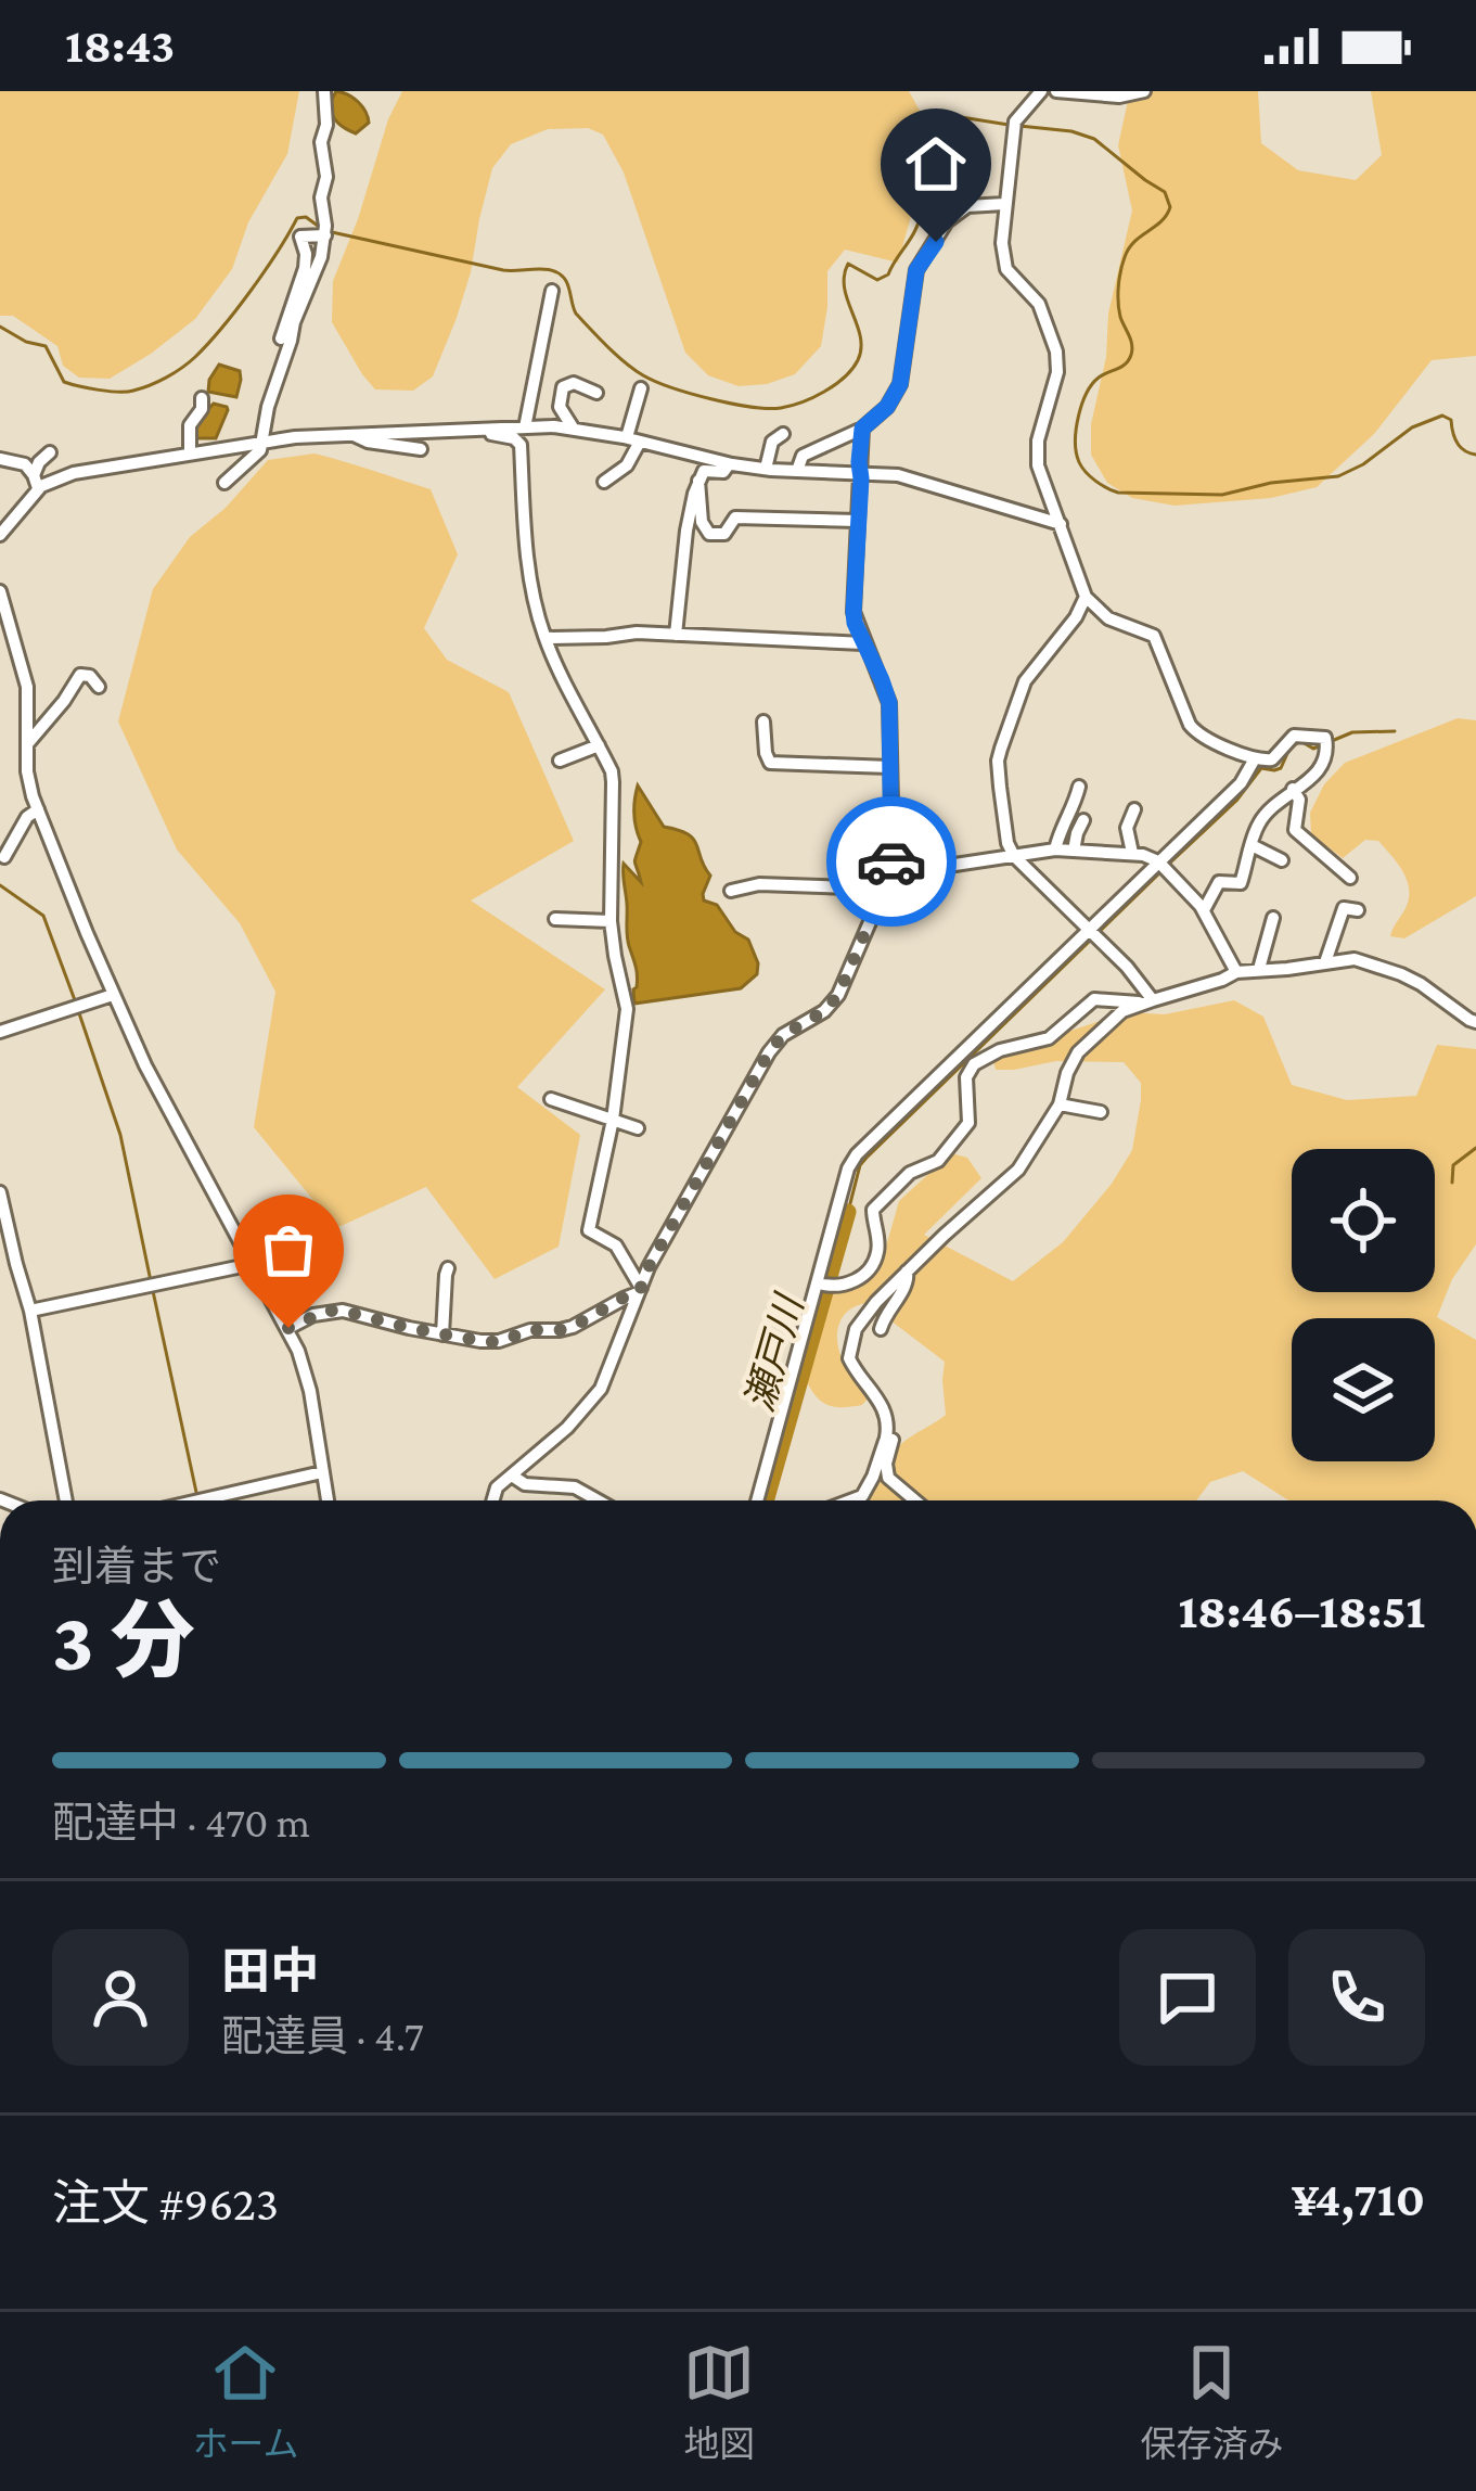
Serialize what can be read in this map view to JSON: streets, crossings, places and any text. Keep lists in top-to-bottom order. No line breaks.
{"water":["瀬戸川"],"page":{"status":"18:43","heading":["3 分","到着まで","18:46–18:51"],"panel":["田中","配達員 · 4.7","注文 #9623","¥4,710"],"bar":"配達中 · 470 m","tabs":["ホーム","地図","保存済み"]}}
